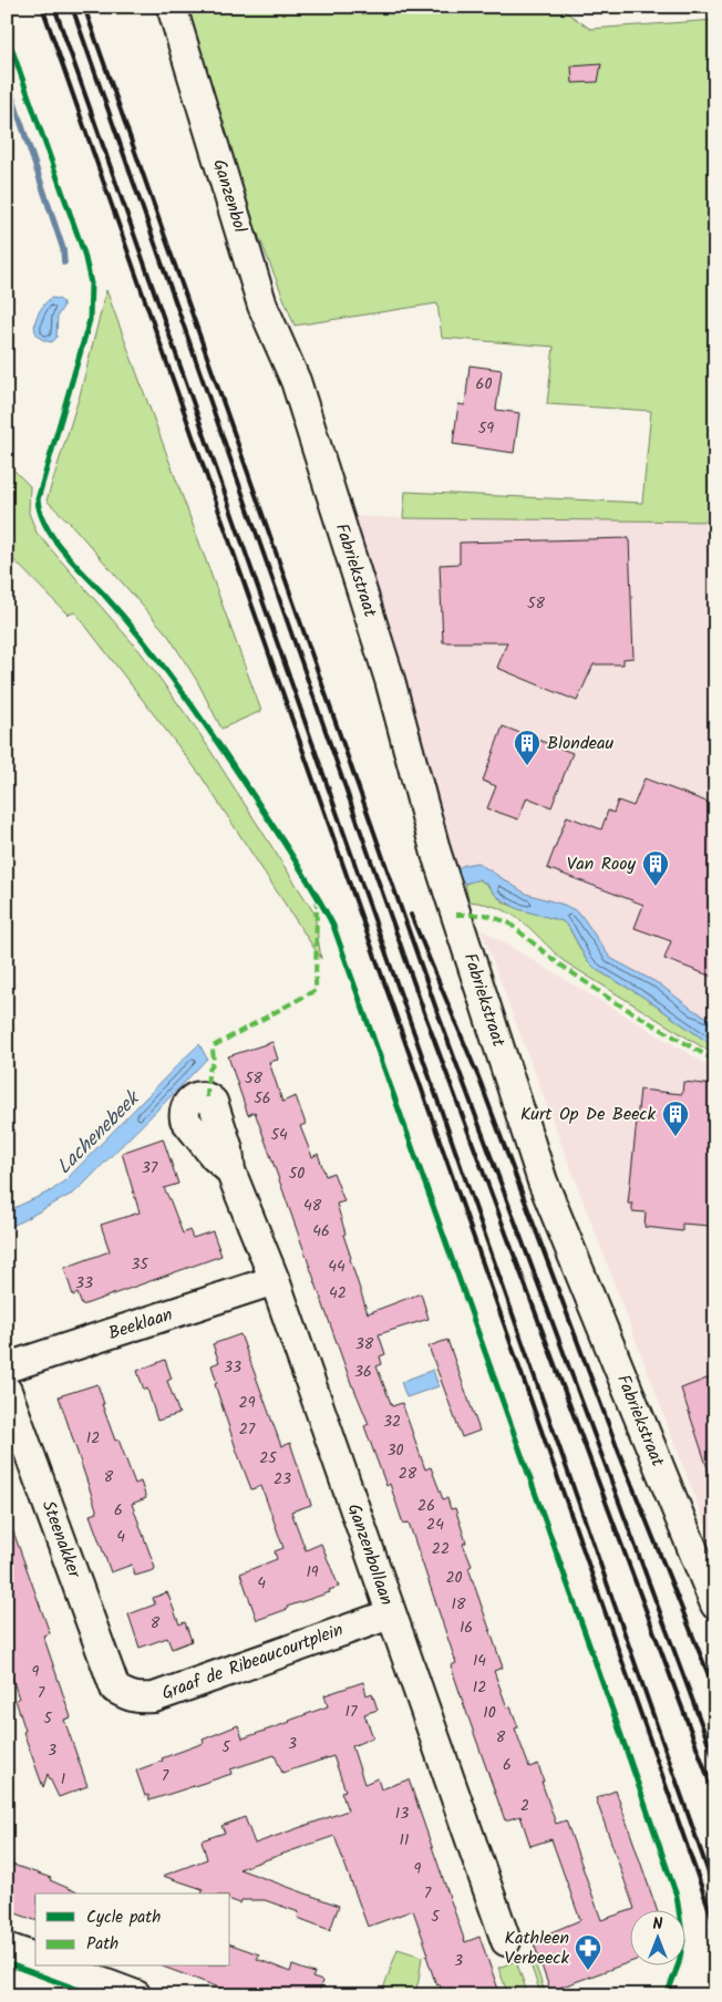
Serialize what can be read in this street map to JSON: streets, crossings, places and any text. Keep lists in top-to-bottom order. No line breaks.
{"streets":{"street":["Ganzenbol","Fabriekstraat","Beeklaan","Steenakker","Ganzenbollaan","Graaf de Ribeaucourtplein"]},"crossings":[["Ganzenbol","Fabriekstraat"],["Beeklaan","Ganzenbollaan"],["Steenakker","Graaf de Ribeaucourtplein"],["Ganzenbollaan","Graaf de Ribeaucourtplein"]],"water":["Lachenebeek"],"places":{"building":["Blondeau","Van Rooy","Kurt Op De Beeck"],"pharmacy":["Kathleen Verbeeck"]},"house_numbers":["60","59","58","58","56","54","37","50","48","46","35","44","33","42","38","33","36","29","32","27","12","30","25","28","8","23","26","6","24","4","22","19","20","4","18","8","16","14","9","12","7","17","10","5","8","3","5","3","6","7","1","2","13","11","9","7","5","3"],"legend":["Cycle path","Path"],"north":"top"}
